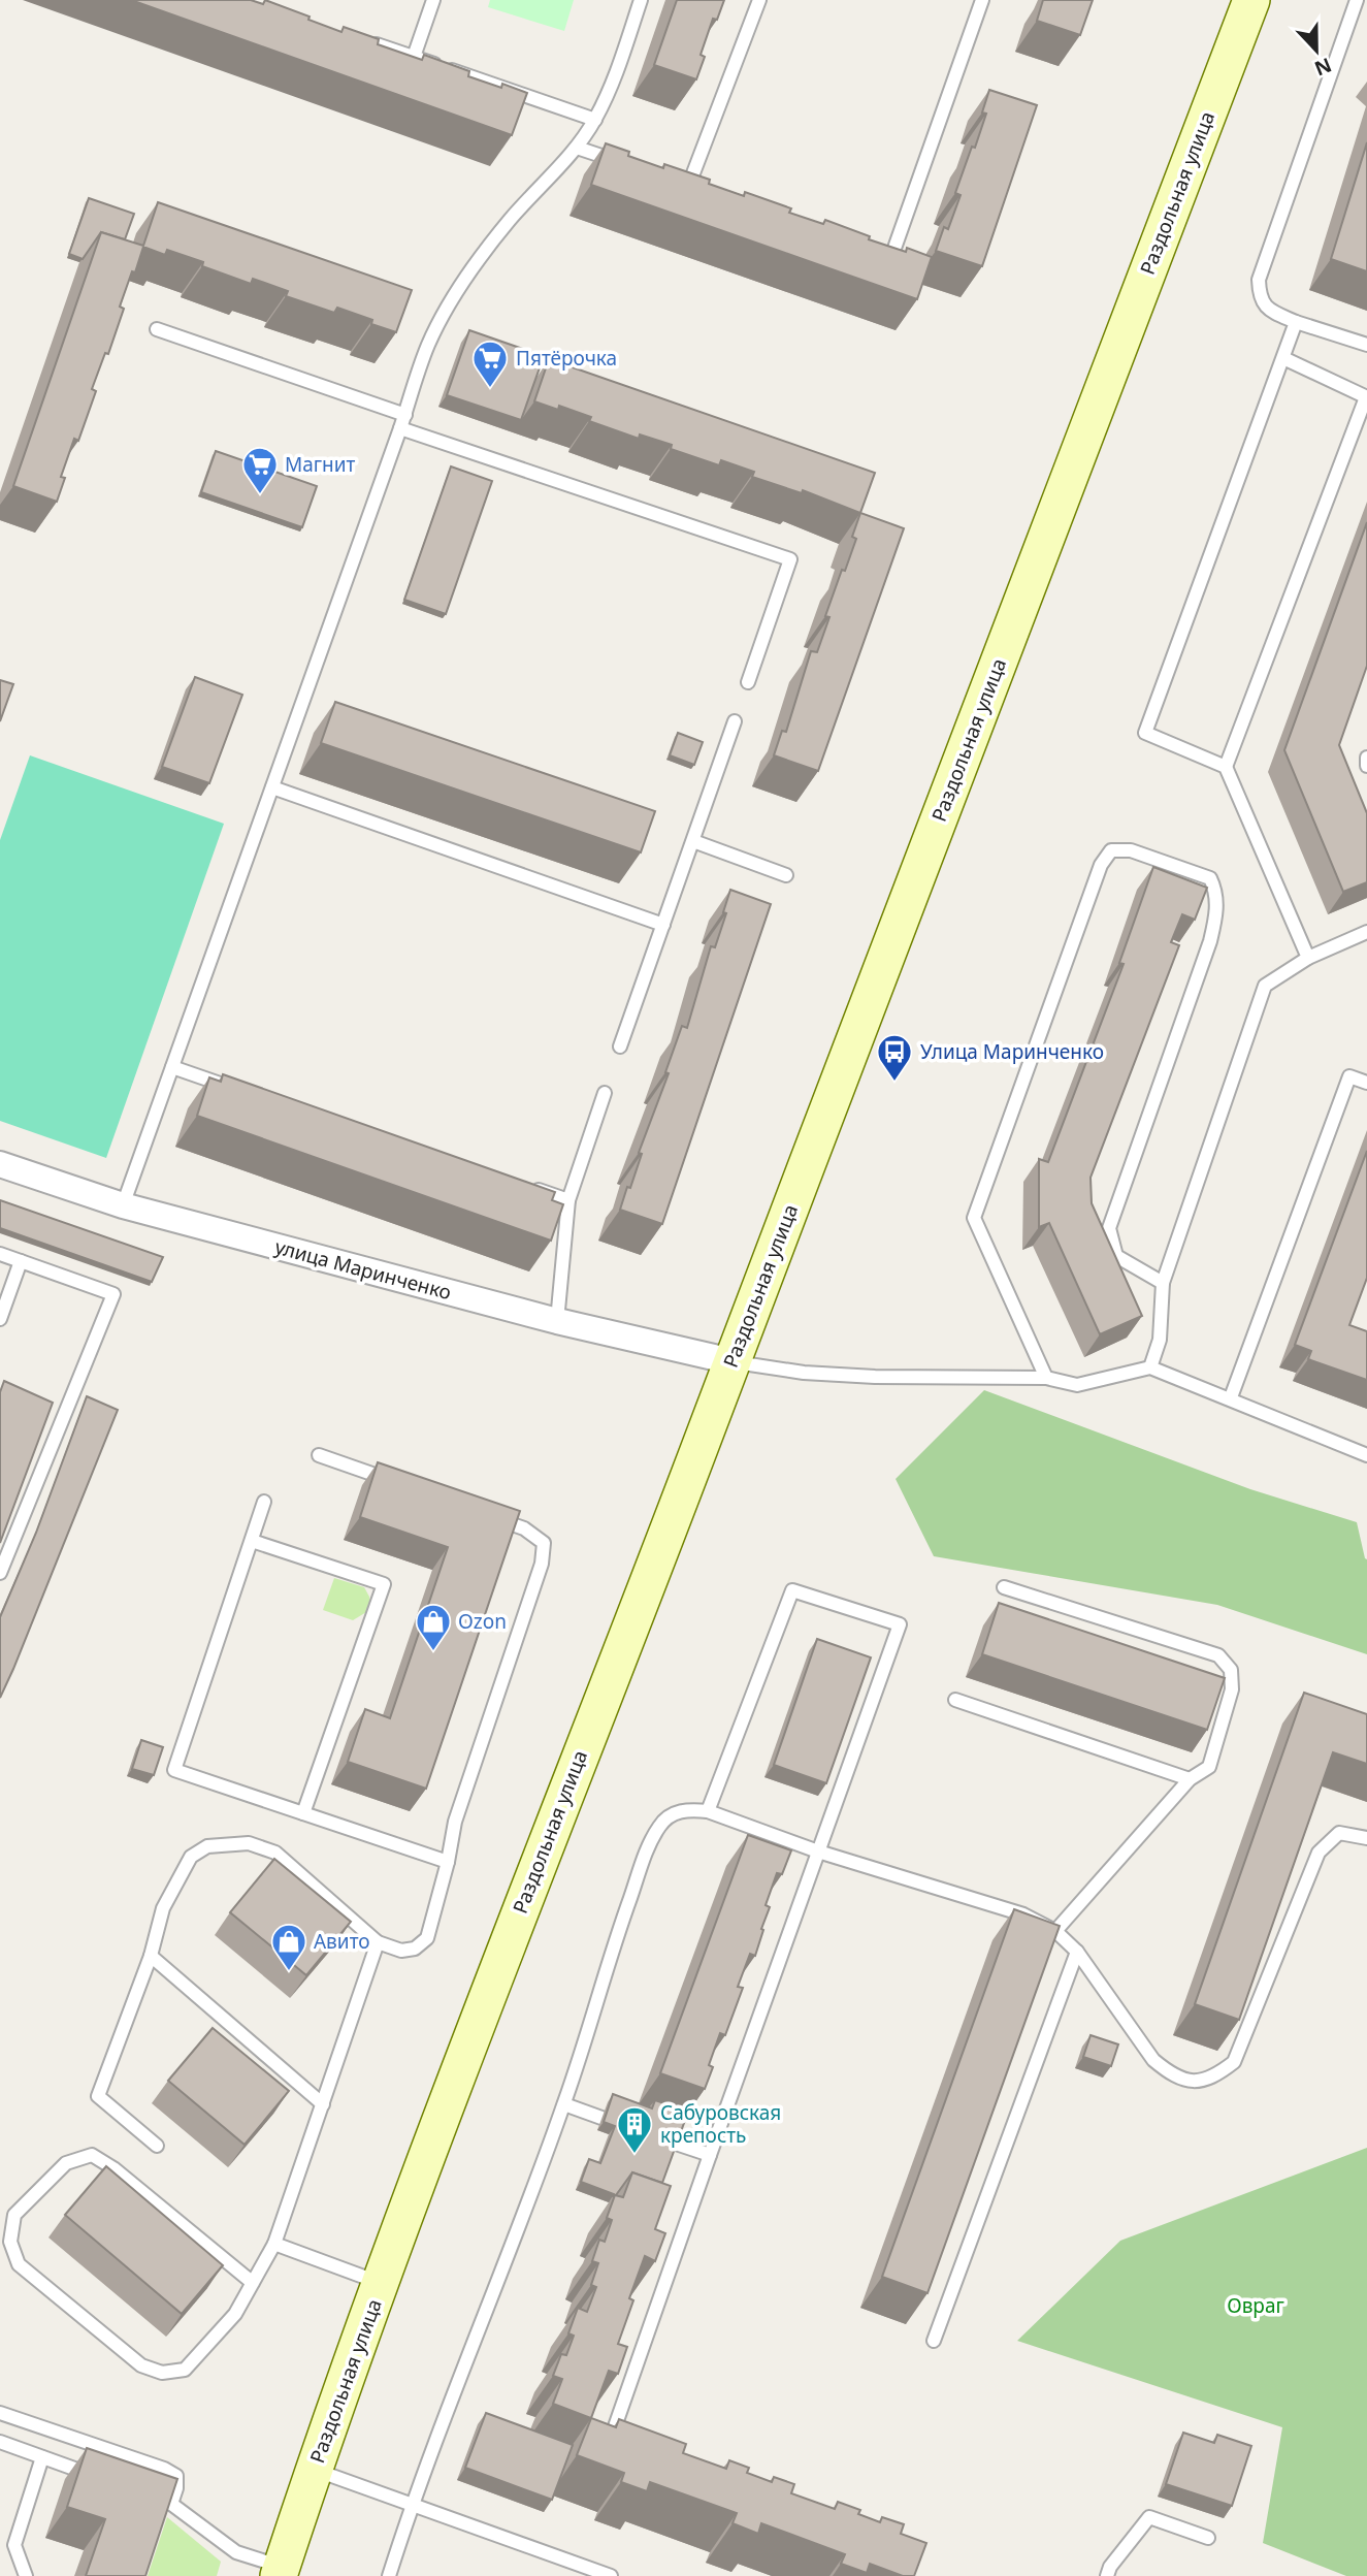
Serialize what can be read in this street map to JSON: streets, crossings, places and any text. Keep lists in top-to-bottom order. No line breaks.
{"streets":{"main road":["Раздольная улица"],"street":["улица Маринченко"]},"crossings":[["Раздольная улица","улица Маринченко"]],"parks":["Овраг"],"places":{"supermarket":["Пятёрочка","Магнит"],"bus stop":["Улица Маринченко"],"shop":["Ozon","Авито"],"building":["Сабуровская крепость"]},"north":"bottom"}
